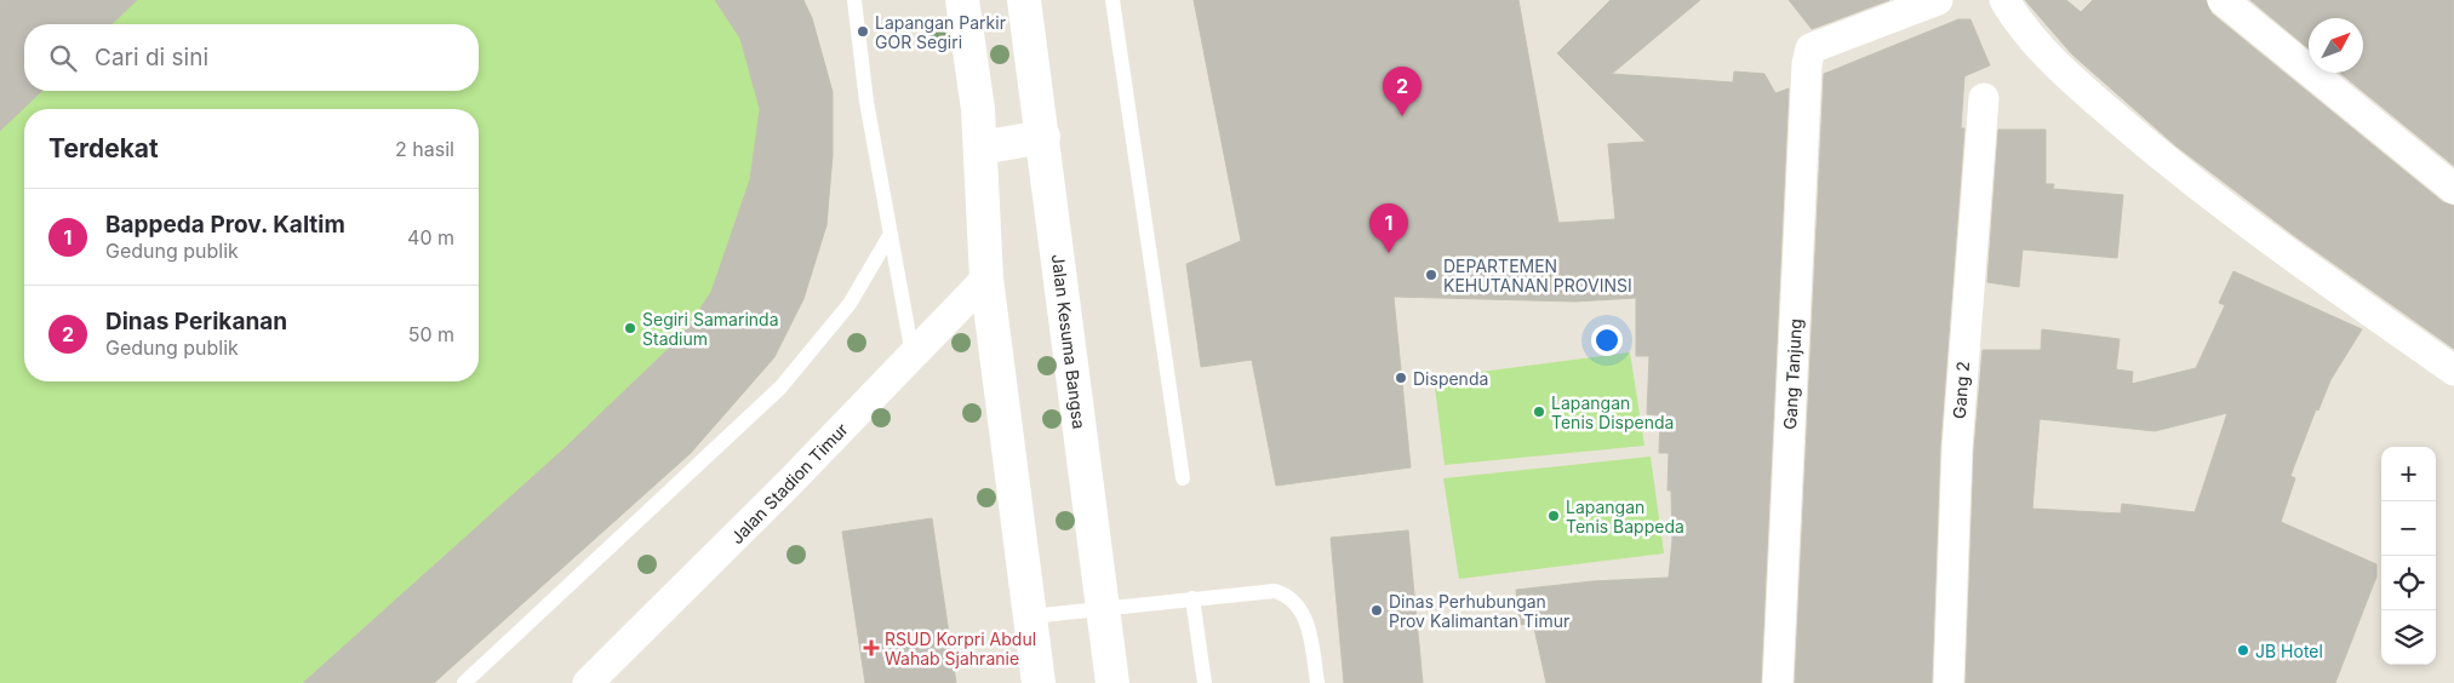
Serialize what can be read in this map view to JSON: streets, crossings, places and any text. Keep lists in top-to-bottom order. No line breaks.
{"streets":{"street":["Jalan Kesuma Bangsa","Gang Tanjung","Gang 2","Jalan Stadion Timur"]},"places":{"other":["Lapangan Parkir GOR Segiri","DEPARTEMEN KEHUTANAN PROVINSI","Segiri Samarinda Stadium","Dispenda","Lapangan Tenis Dispenda","Lapangan Tenis Bappeda","Dinas Perhubungan Prov Kalimantan Timur","JB Hotel"],"health":["RSUD Korpri Abdul Wahab Sjahranie"]},"north":"top right","page":{"search":"Cari di sini","pins":["2","1"],"heading":["Terdekat","2 hasil"],"list":[{"mark":"1","name":"Bappeda Prov. Kaltim","note":"Gedung publik","value":"40 m"},{"mark":"2","name":"Dinas Perikanan","note":"Gedung publik","value":"50 m"}],"map_buttons":["+","−"]}}
